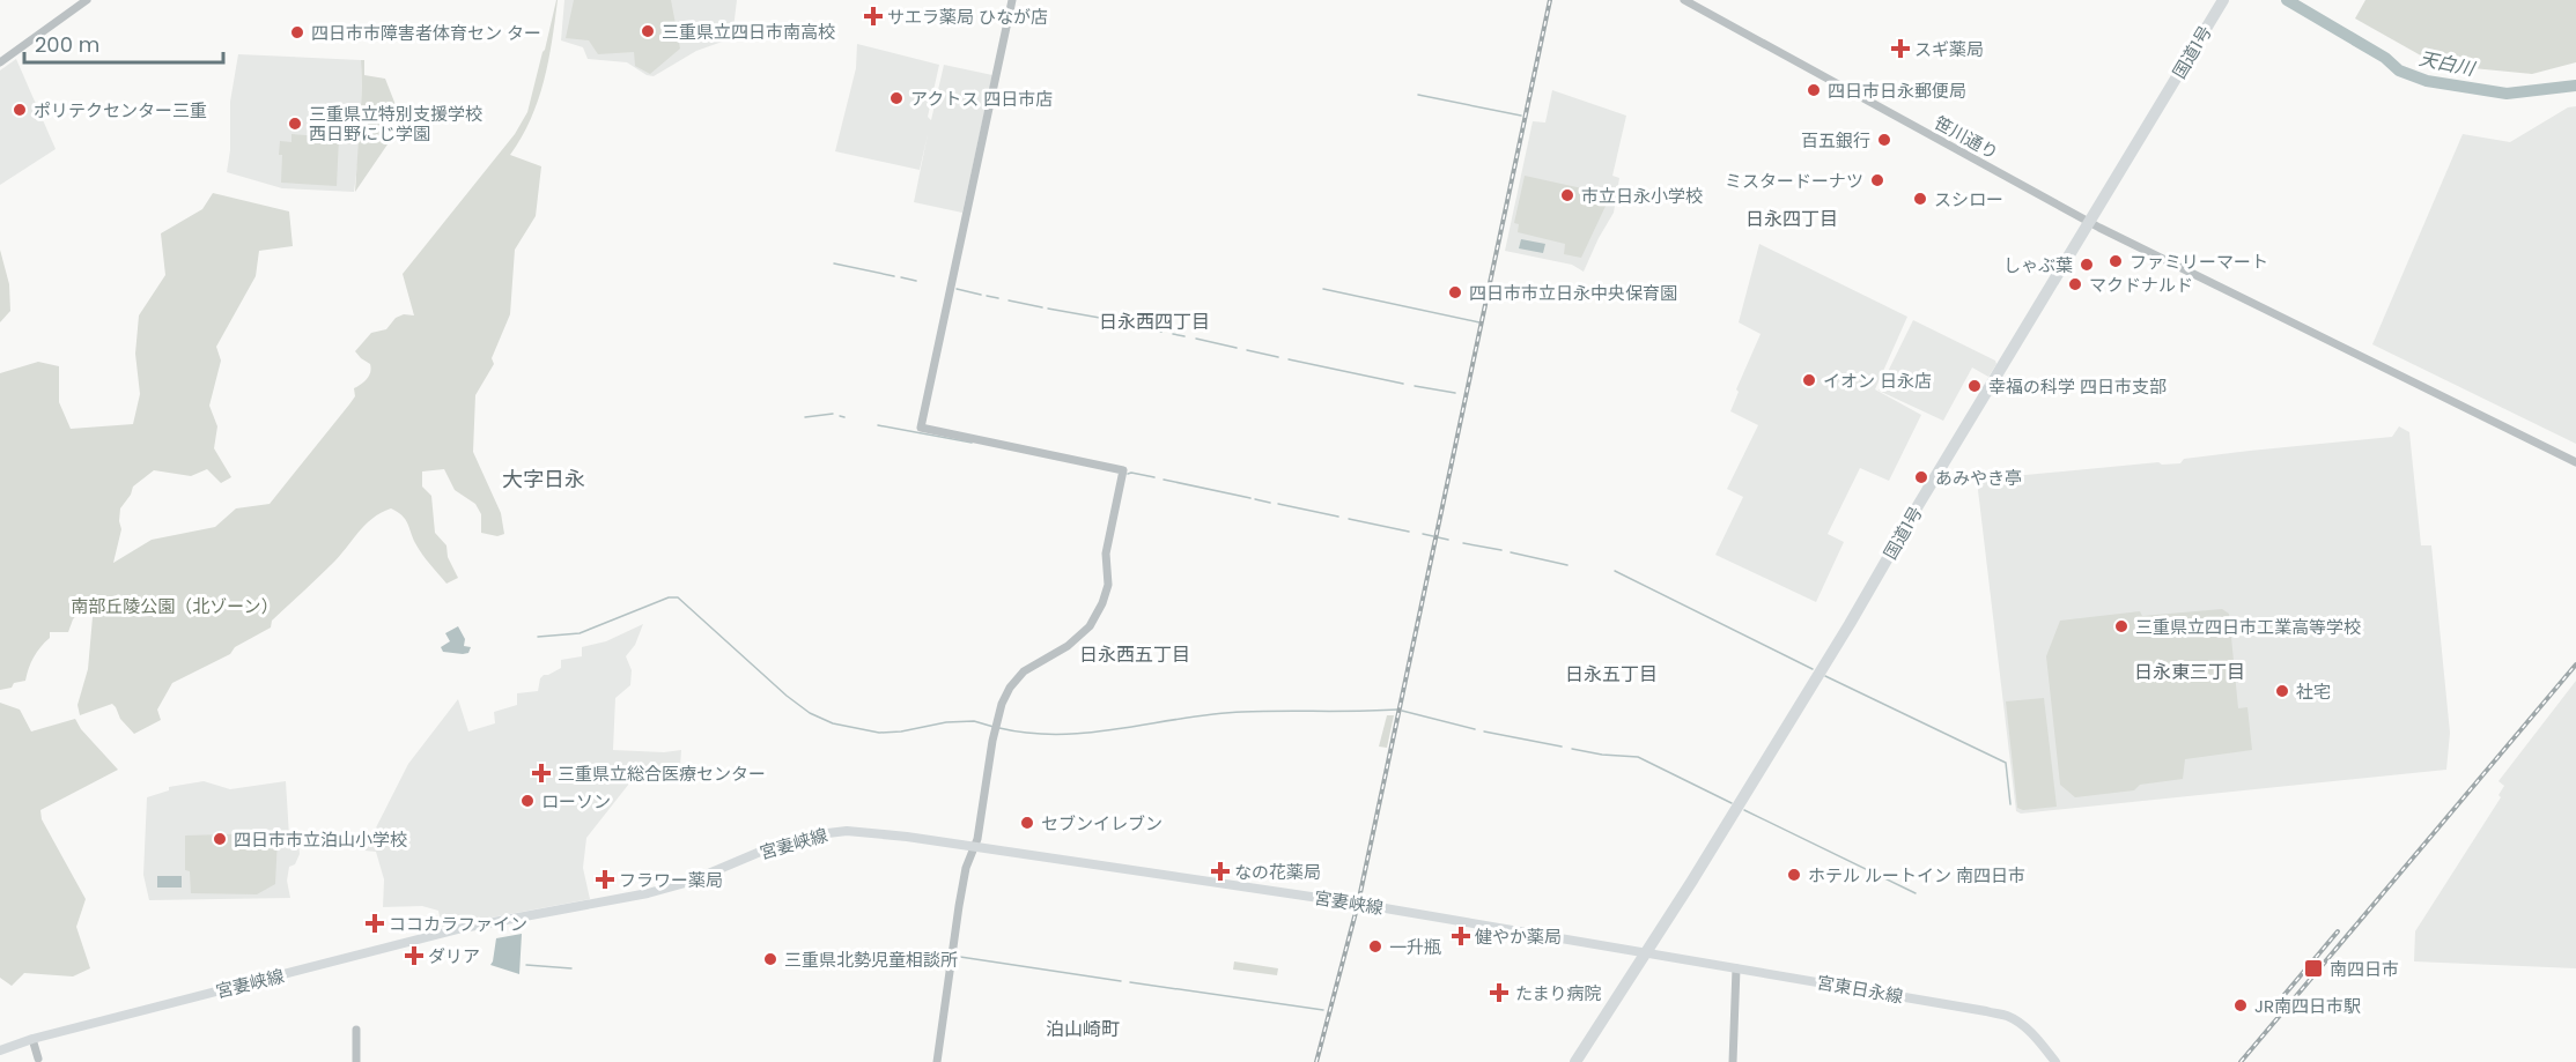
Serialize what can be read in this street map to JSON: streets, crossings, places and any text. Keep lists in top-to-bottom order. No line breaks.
{"streets":{"highway":["国道1号"],"main road":["宮妻峡線","宮東日永線"],"street":["笹川通り"]},"crossings":[["国道1号","笹川通り"],["国道1号","宮妻峡線"],["国道1号","宮東日永線"],["宮妻峡線","宮東日永線"]],"districts":["日永四丁目","日永西四丁目","大字日永","日永西五丁目","日永東三丁目","日永五丁目","泊山崎町"],"water":["天白川"],"parks":["南部丘陵公園（北ゾーン）"],"places":{"health":["サエラ薬局 ひなが店","スギ薬局","三重県立総合医療センター","なの花薬局","フラワー薬局","ココカラファイン","健やか薬局","ダリア","たまり病院"],"other":["三重県立四日市南高校","四日市市障害者体育セン ター","四日市日永郵便局","アクトス 四日市店","ポリテクセンター三重","三重県立特別支援学校 西日野にじ学園","百五銀行","ミスタードーナツ","市立日永小学校","スシロー","ファミリーマート","しゃぶ葉","マクドナルド","四日市市立日永中央保育園","イオン 日永店","幸福の科学 四日市支部","あみやき亭","三重県立四日市工業高等学校","社宅","ローソン","セブンイレブン","四日市市立泊山小学校","ホテル ルートイン 南四日市","一升瓶","三重県北勢児童相談所","JR南四日市駅"],"transit":["南四日市"]},"scale_bar":"200 m"}
